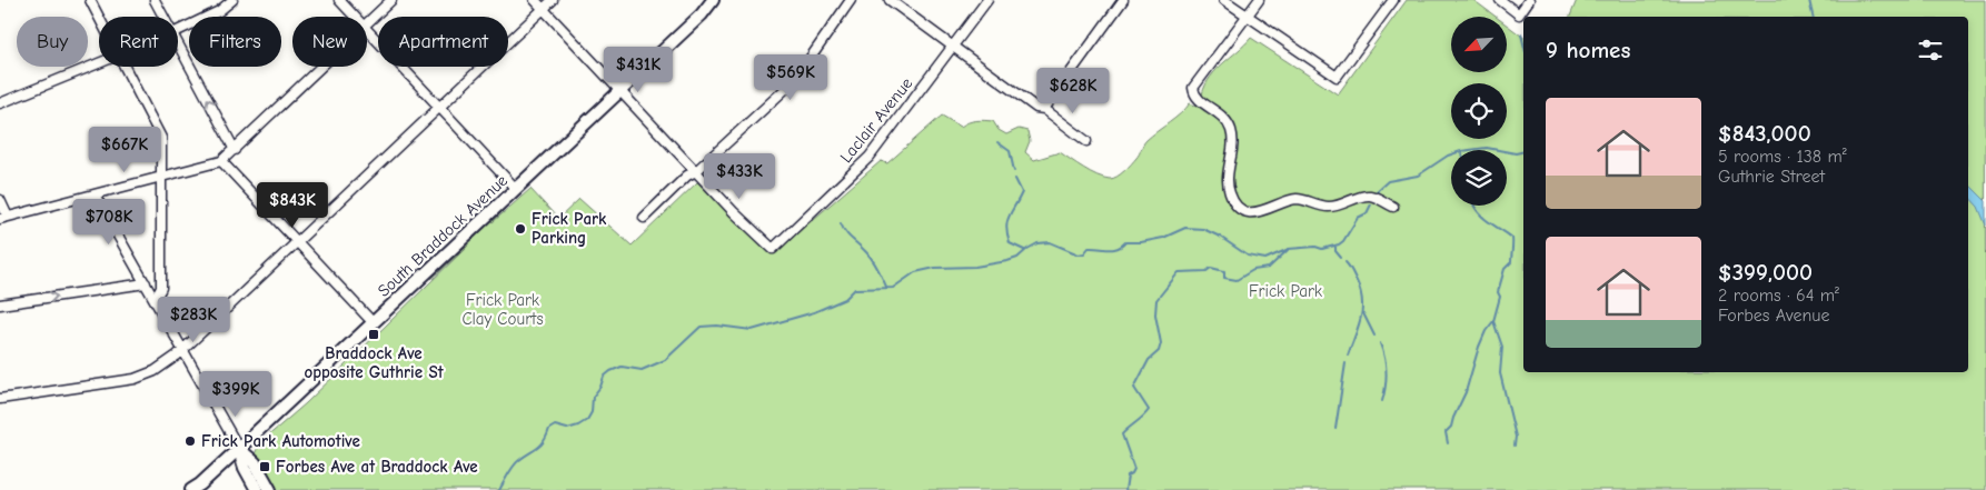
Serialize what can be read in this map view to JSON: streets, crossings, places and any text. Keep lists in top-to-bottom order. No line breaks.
{"streets":{"main road":["South Braddock Avenue"],"street":["Laclair Avenue"]},"parks":["Frick Park","Frick Park Clay Courts"],"places":{"other":["Frick Park Parking","Frick Park Automotive"],"transit":["Braddock Ave opposite Guthrie St","Forbes Ave at Braddock Ave"]},"north":"bottom left","page":{"chip":["Buy","Rent","Filters","New","Apartment"],"heading":"9 homes","price":["$431K","$569K","$628K","$667K","$433K","$843K","$708K","$283K","$399K"],"list":[{"name":"$843,000","note":"5 rooms · 138 m² · Guthrie Street"},{"name":"$399,000","note":"2 rooms · 64 m² · Forbes Avenue"}]}}
